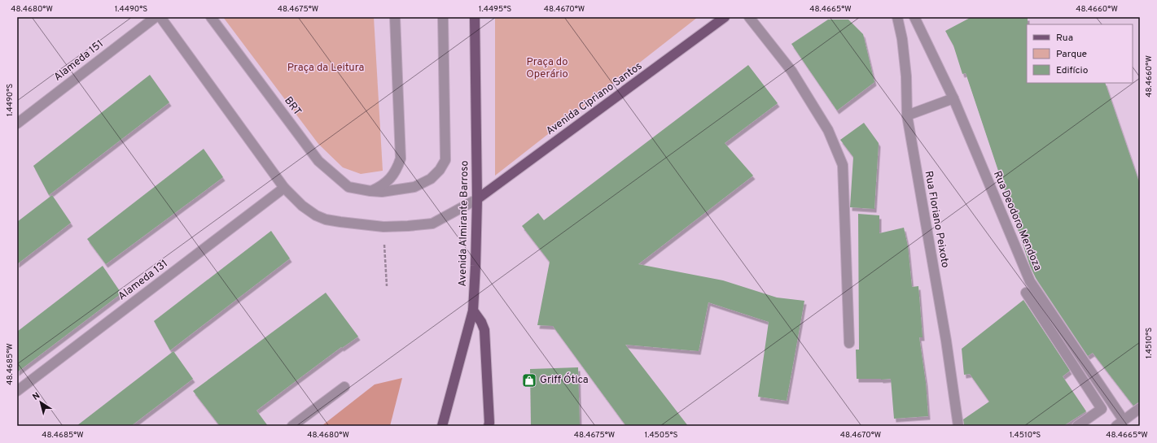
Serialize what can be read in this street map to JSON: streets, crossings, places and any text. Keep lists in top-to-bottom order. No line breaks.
{"streets":{"main road":["Avenida Cipriano Santos","Avenida Almirante Barroso"],"street":["Alameda 151","BRT","Rua Floriano Peixoto","Rua Deodoro Mendoza","Alameda 131"]},"crossings":[["Avenida Cipriano Santos","Avenida Almirante Barroso"]],"parks":["Praça do Operário","Praça da Leitura"],"places":{"shop":["Griff Ótica"]},"legend":["Rua","Parque","Edifício"],"north":"top left","coordinates":["48.4680°W","1.4490°S","48.4675°W","1.4495°S","48.4670°W","48.4665°W","48.4660°W","1.4510°S","48.4685°W","1.4505°S"]}
